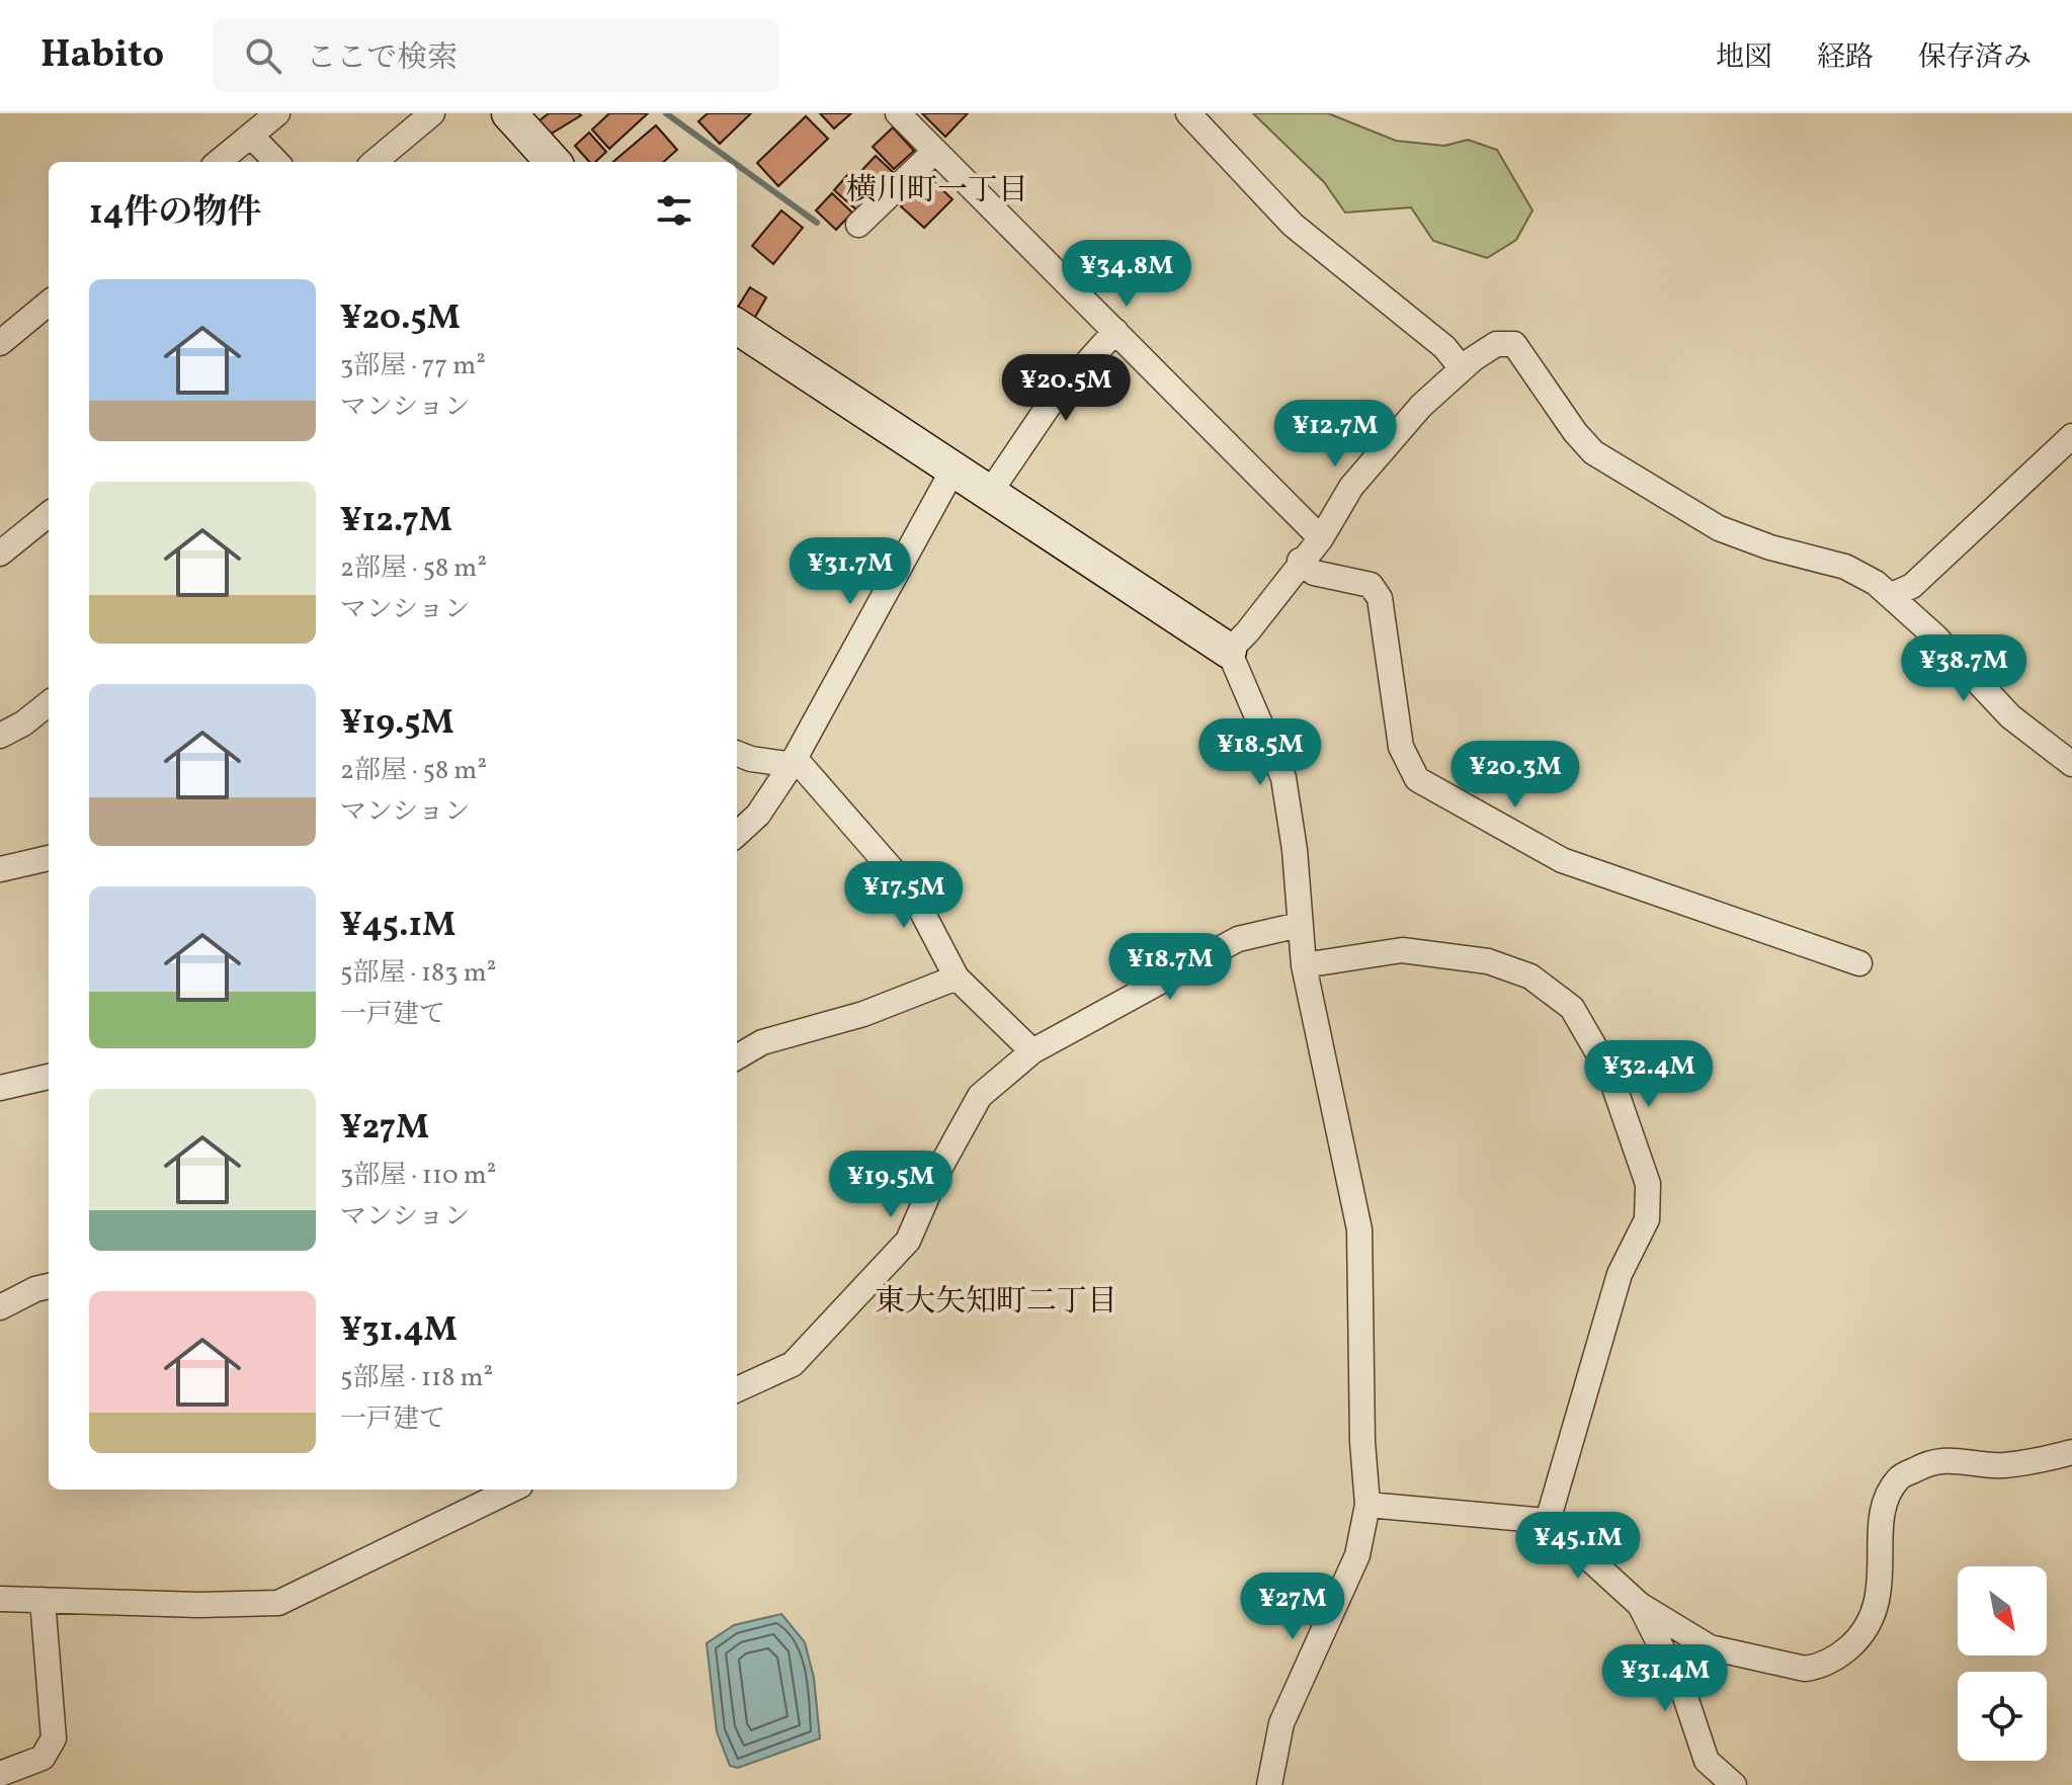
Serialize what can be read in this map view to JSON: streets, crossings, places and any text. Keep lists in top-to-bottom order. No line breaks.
{"districts":["横川町一丁目","東大矢知町二丁目"],"north":"bottom right","page":{"header":"Habito","search":"ここで検索","nav":["地図","経路","保存済み"],"heading":"14件の物件","price":["¥34.8M","¥20.5M","¥12.7M","¥31.7M","¥38.7M","¥18.5M","¥20.3M","¥17.5M","¥18.7M","¥32.4M","¥19.5M","¥45.1M","¥27M","¥31.4M"],"list":[{"name":"¥20.5M","note":"3部屋 · 77 m² · マンション"},{"name":"¥12.7M","note":"2部屋 · 58 m² · マンション"},{"name":"¥19.5M","note":"2部屋 · 58 m² · マンション"},{"name":"¥45.1M","note":"5部屋 · 183 m² · 一戸建て"},{"name":"¥27M","note":"3部屋 · 110 m² · マンション"},{"name":"¥31.4M","note":"5部屋 · 118 m² · 一戸建て"}]}}
